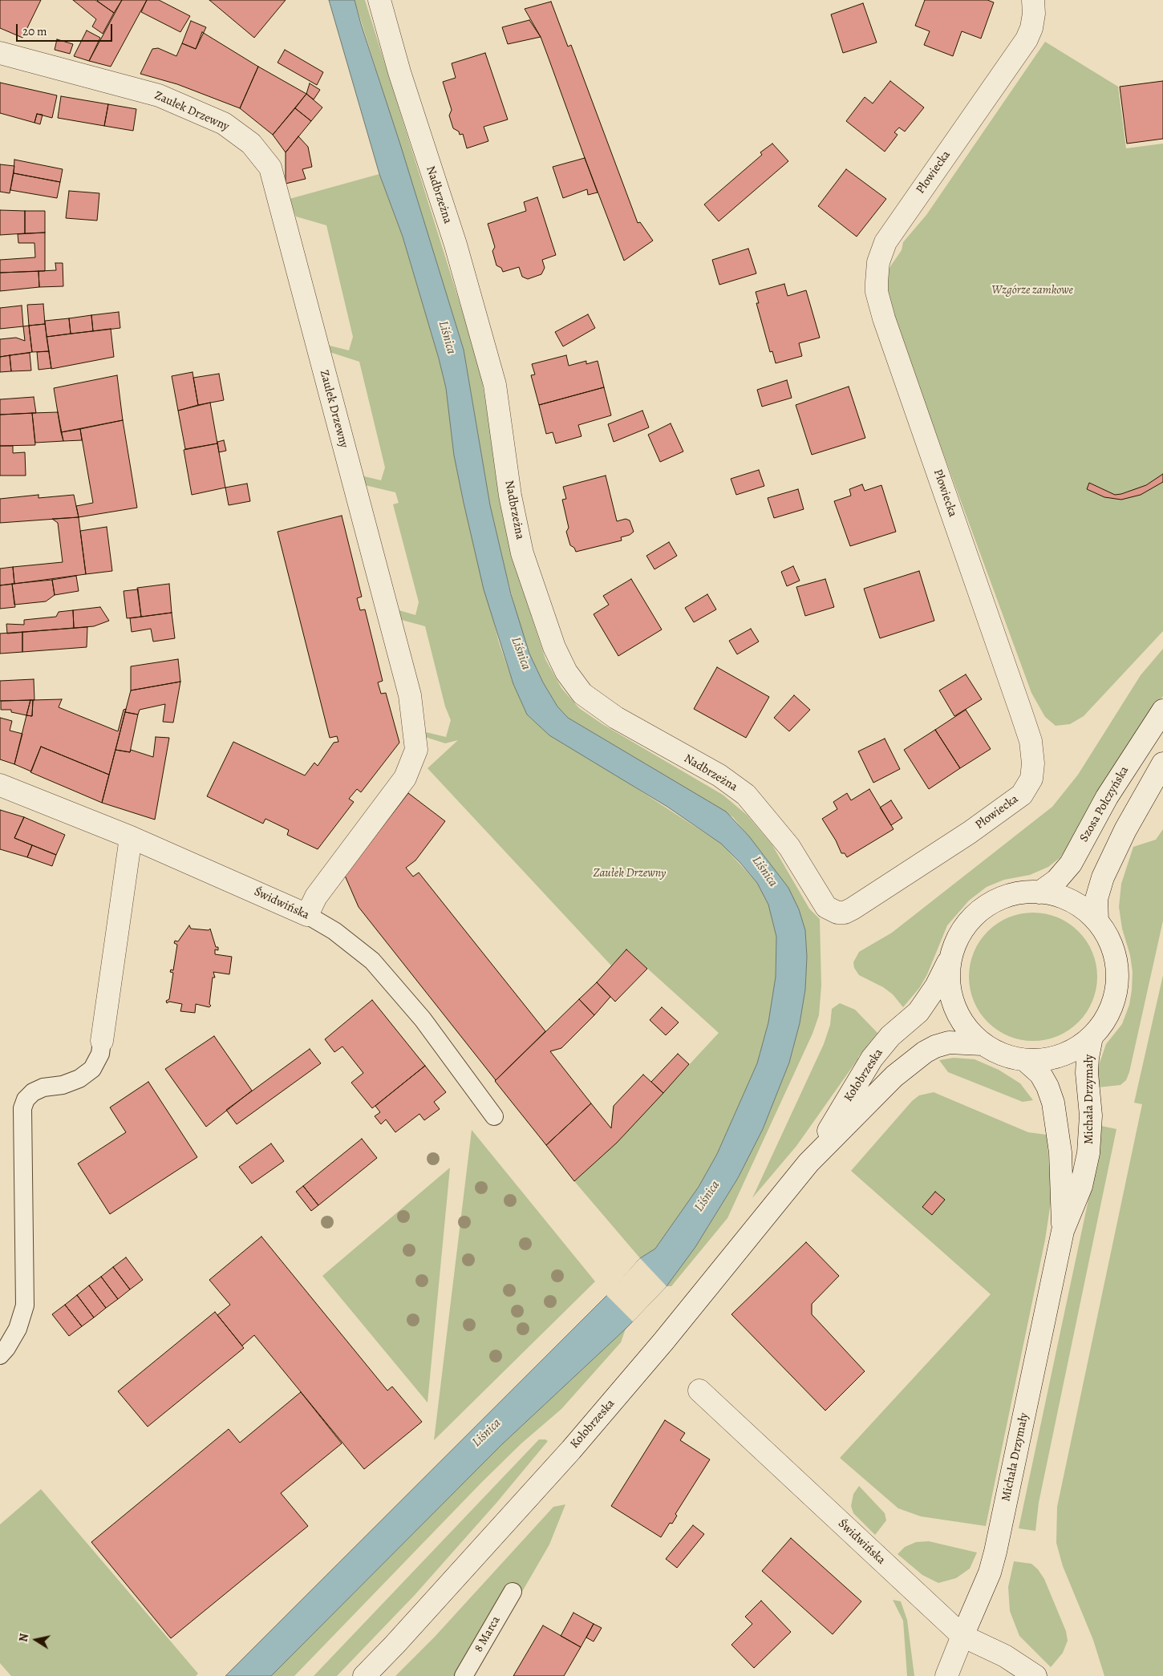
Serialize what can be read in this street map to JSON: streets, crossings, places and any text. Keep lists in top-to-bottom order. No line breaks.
{"streets":{"street":["Zaułek Drzewny","Płowiecka","Nadbrzeżna","Szosa Połczyńska","Świdwińska","Kołobrzeska","Michała Drzymały"],"lane":["8 Marca"]},"crossings":[["Zaułek Drzewny","Świdwińska"],["Płowiecka","Nadbrzeżna"],["Szosa Połczyńska","Kołobrzeska"],["Świdwińska","Michała Drzymały"]],"water":["Liśnica"],"parks":["Wzgórze zamkowe","Zaułek Drzewny"],"scale_bar":"20 m","north":"left"}
